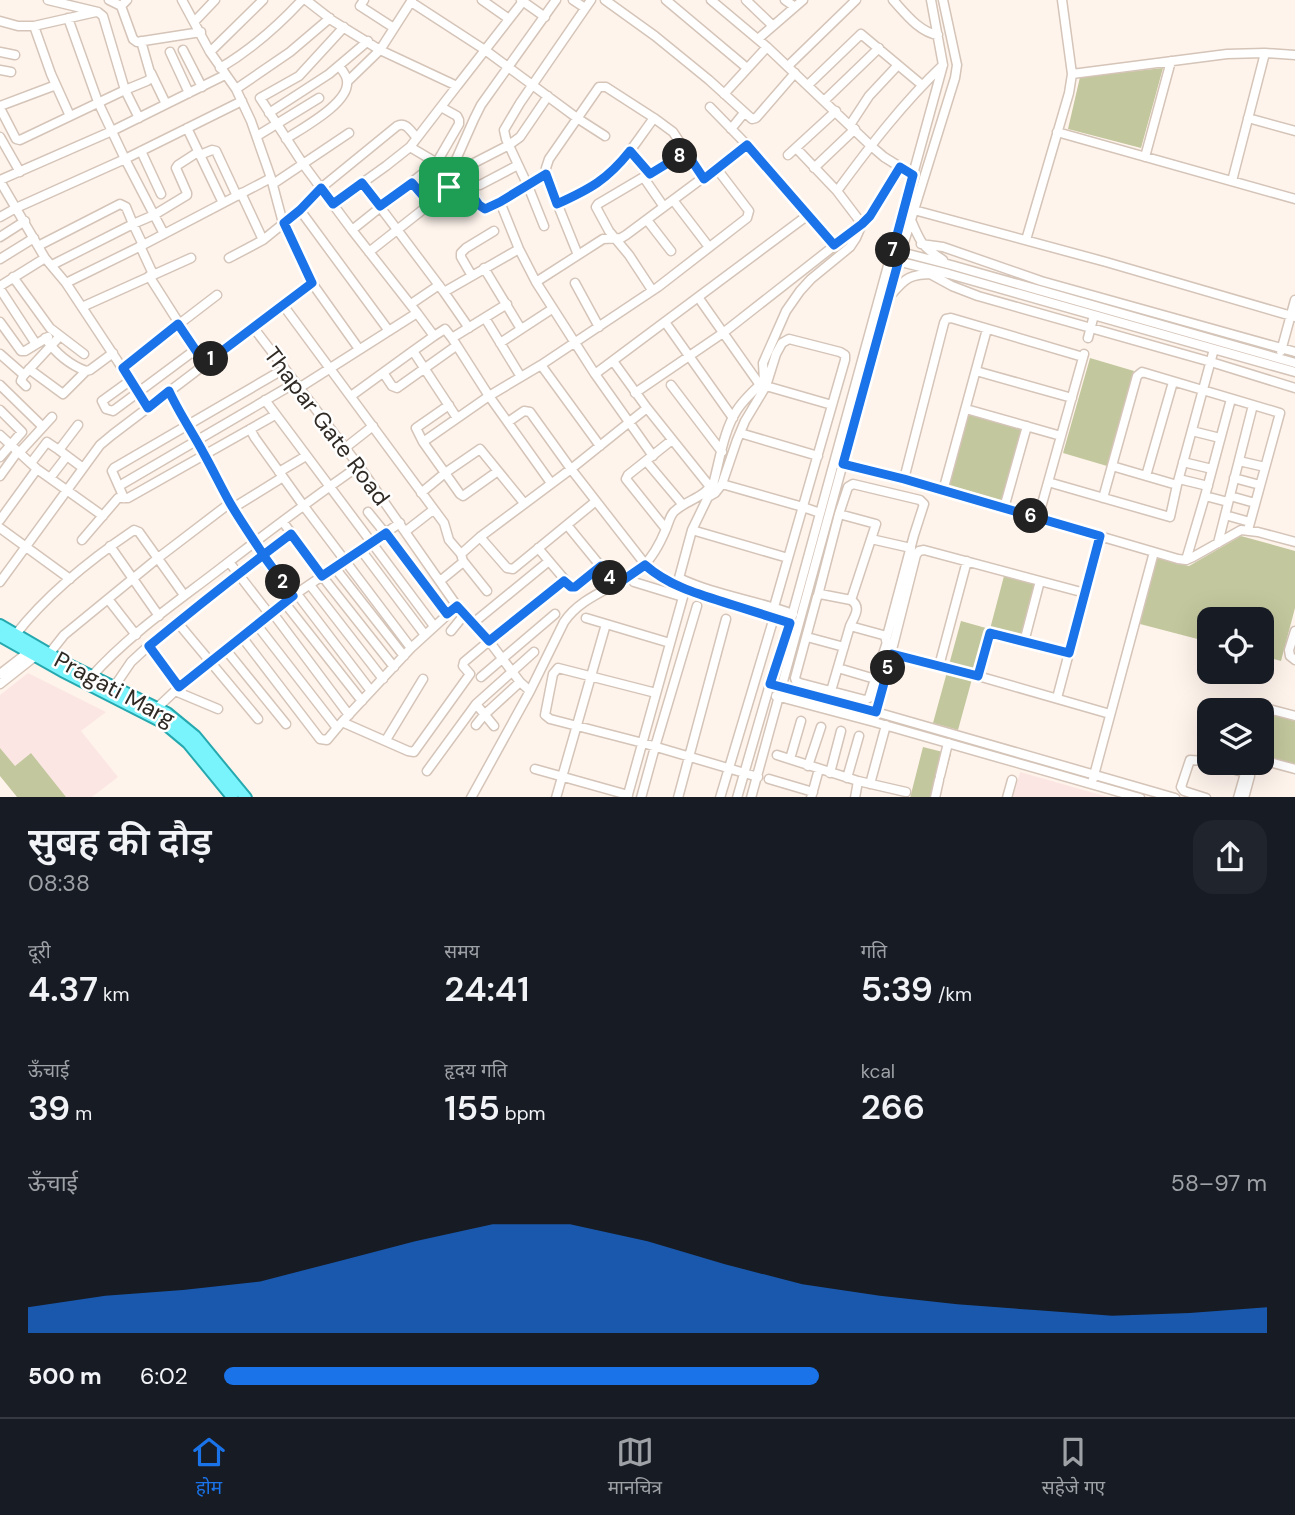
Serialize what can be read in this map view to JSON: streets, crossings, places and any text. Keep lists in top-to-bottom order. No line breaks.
{"streets":{"main road":["Pragati Marg"],"street":["Thapar Gate Road"]},"page":{"pins":["8","7","1","6","4","2","5"],"heading":["सुबह की दौड़","08:38"],"stats":[["दूरी","4.37 km"],["समय","24:41"],["गति","5:39 /km"],["ऊँचाई","39 m"],["हृदय गति","155 bpm"],["kcal","266"]],"chart":["ऊँचाई","58–97 m"],"list":[{"name":"500 m","note":"6:02"}],"tabs":["होम","मानचित्र","सहेजे गए"]}}
